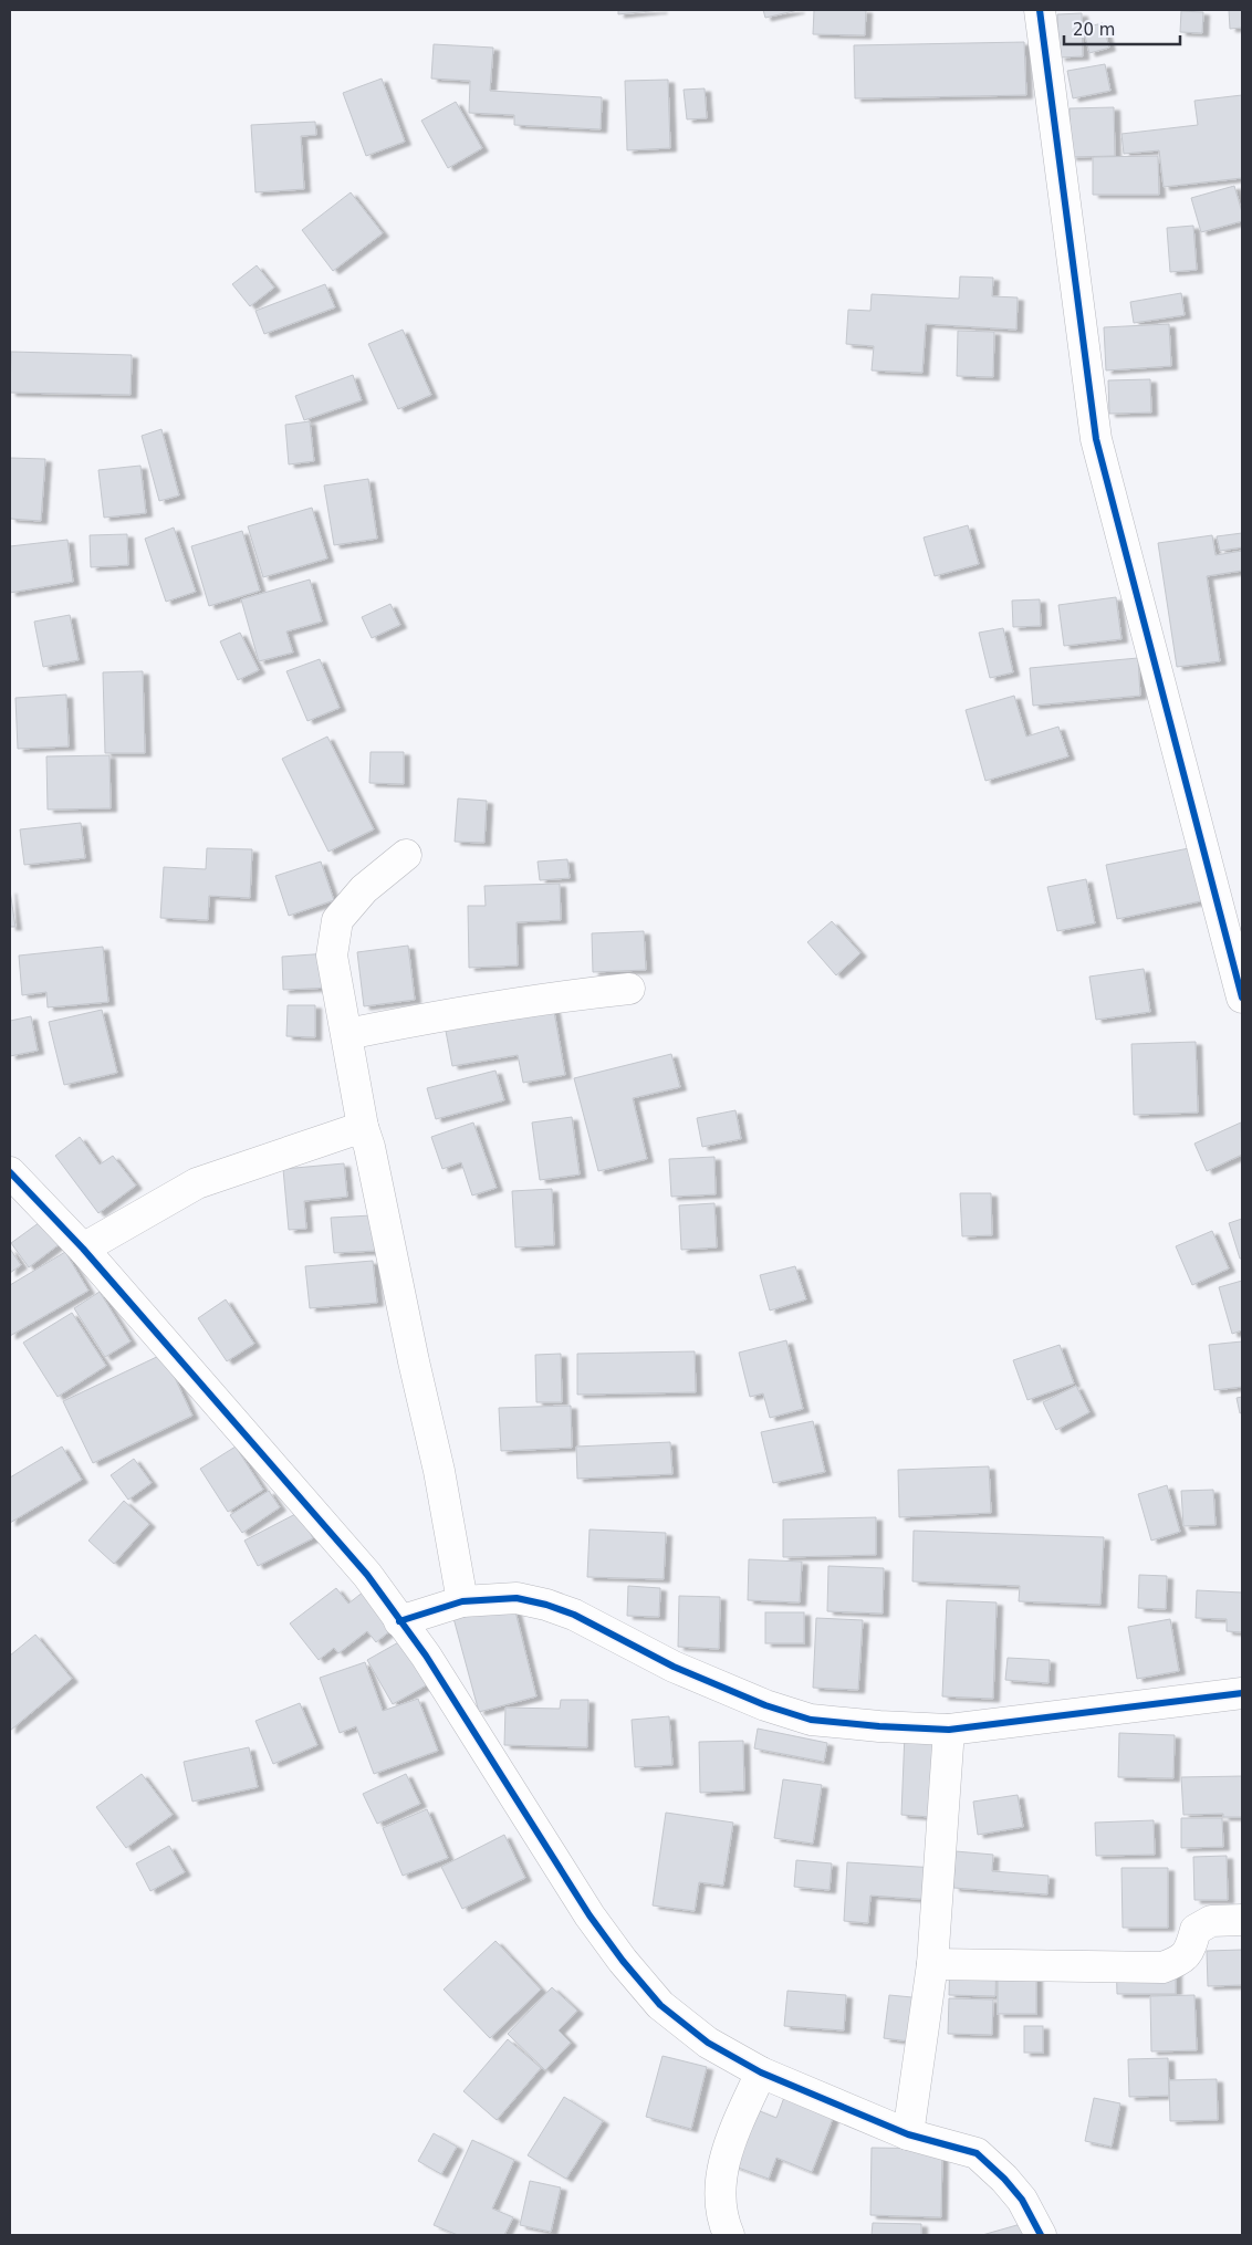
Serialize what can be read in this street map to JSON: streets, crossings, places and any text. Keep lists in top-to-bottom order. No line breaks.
{"scale_bar":"20 m"}
